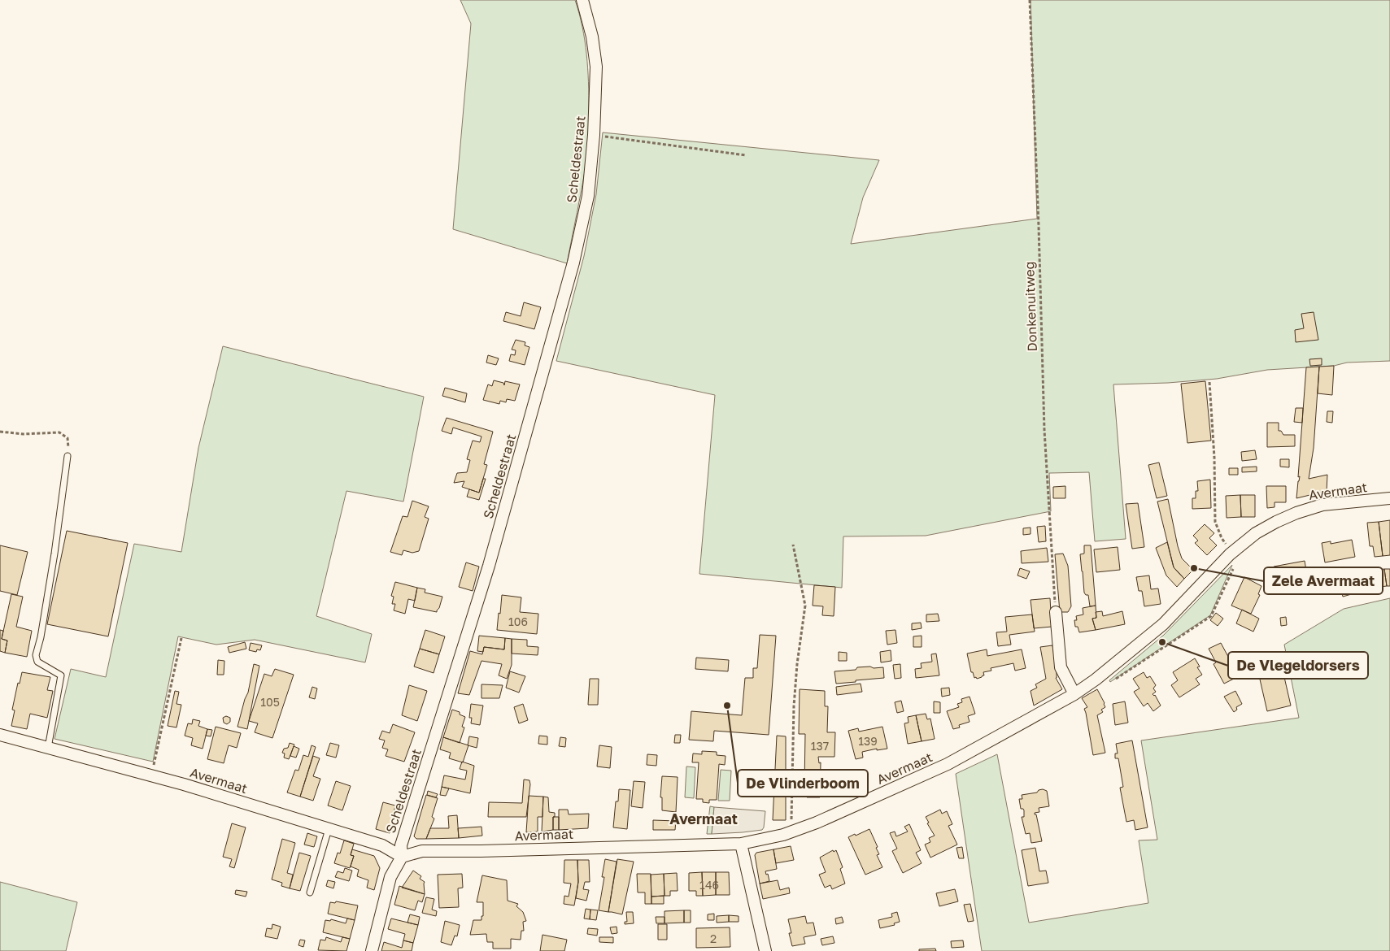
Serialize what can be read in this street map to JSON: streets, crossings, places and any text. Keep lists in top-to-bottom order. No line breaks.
{"streets":{"street":["Scheldestraat","Avermaat"],"path":["Donkenuitweg"]},"crossings":[["Scheldestraat","Avermaat"]],"districts":["Avermaat"],"places":["Zele Avermaat","De Vlegeldorsers","De Vlinderboom"],"house_numbers":["106","105","139","137","146","2"]}
